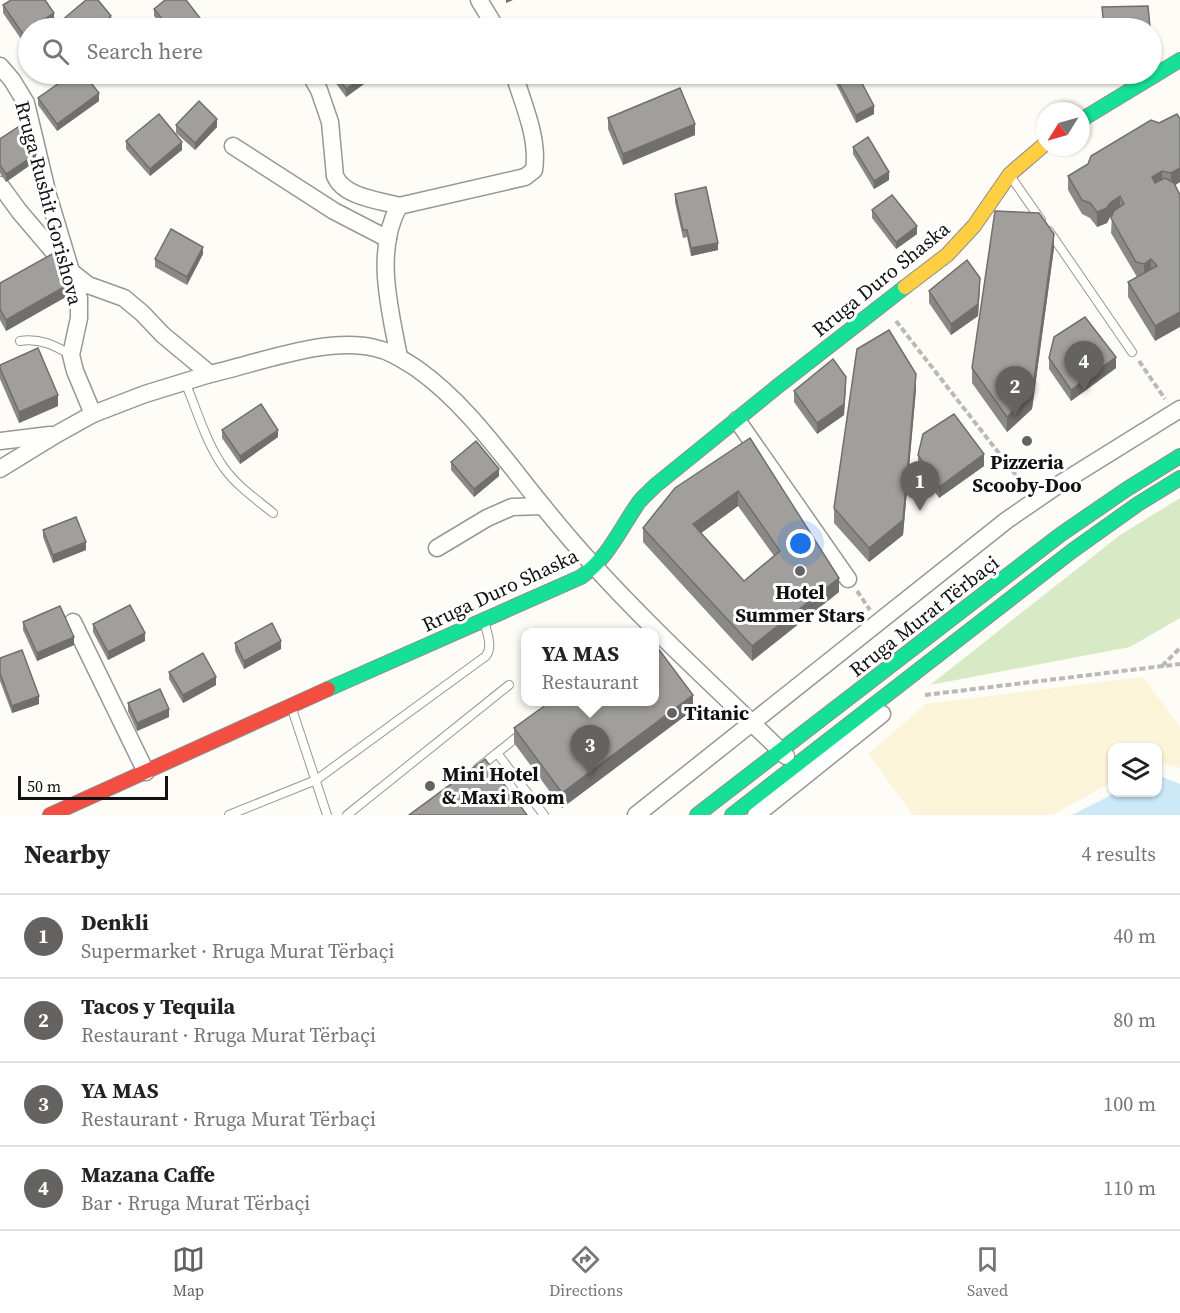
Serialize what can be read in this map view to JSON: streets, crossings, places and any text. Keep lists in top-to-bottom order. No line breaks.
{"streets":{"main road":["Rruga Duro Shaska","Rruga Murat Tërbaçi"],"street":["Rruga Rushit Gorishova"]},"places":["Pizzeria Scooby-Doo","Hotel Summer Stars","Titanic","Mini Hotel & Maxi Room"],"scale_bar":"50 m","north":"bottom left","page":{"search":"Search here","pins":["4","2","1","3"],"popup":["YA MAS","Restaurant"],"scale":"50 m","heading":["Nearby","4 results"],"list":[{"mark":"1","name":"Denkli","note":"Supermarket · Rruga Murat Tërbaçi","value":"40 m"},{"mark":"2","name":"Tacos y Tequila","note":"Restaurant · Rruga Murat Tërbaçi","value":"80 m"},{"mark":"3","name":"YA MAS","note":"Restaurant · Rruga Murat Tërbaçi","value":"100 m"},{"mark":"4","name":"Mazana Caffe","note":"Bar · Rruga Murat Tërbaçi","value":"110 m"}],"nav":["Map","Directions","Saved"]}}
